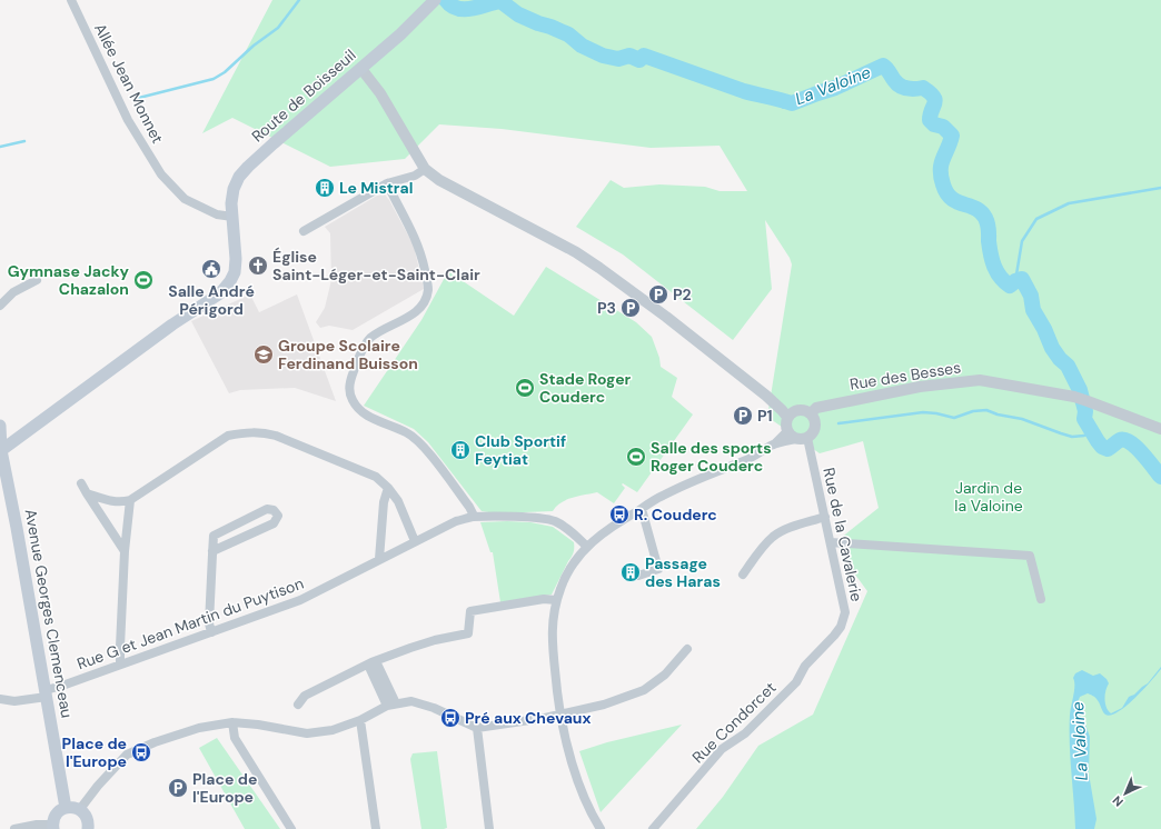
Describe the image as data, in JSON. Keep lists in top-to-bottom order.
{
  "streets": {
    "main road": ["Route de Boisseuil", "Avenue Georges Clemenceau"],
    "street": [
      "Allée Jean Monnet",
      "Rue des Besses",
      "Rue de la Cavalerie",
      "Rue G et Jean Martin du Puytison",
      "Rue Condorcet"
    ]
  },
  "crossings": [
    ["Allée Jean Monnet", "Route de Boisseuil"],
    ["Route de Boisseuil", "Avenue Georges Clemenceau"],
    ["Rue des Besses", "Rue de la Cavalerie"],
    ["Rue de la Cavalerie", "Rue Condorcet"],
    ["Avenue Georges Clemenceau", "Rue G et Jean Martin du Puytison"]
  ],
  "water": ["La Valoine"],
  "parks": ["Jardin de la Valoine"],
  "places": {
    "building": ["Le Mistral", "Club Sportif Feytiat", "Passage des Haras"],
    "church": ["Église Saint-Léger-et-Saint-Clair"],
    "public building": ["Salle André Périgord"],
    "sports": ["Gymnase Jacky Chazalon", "Stade Roger Couderc", "Salle des sports Roger Couderc"],
    "parking": [
      "P2",
      "P3",
      "P1",
      "Place de l'Europe"
    ],
    "school or university": ["Groupe Scolaire Ferdinand Buisson"],
    "bus stop": ["R. Couderc", "Pré aux Chevaux", "PIace de l'Europe"]
  },
  "north": "bottom left"
}
